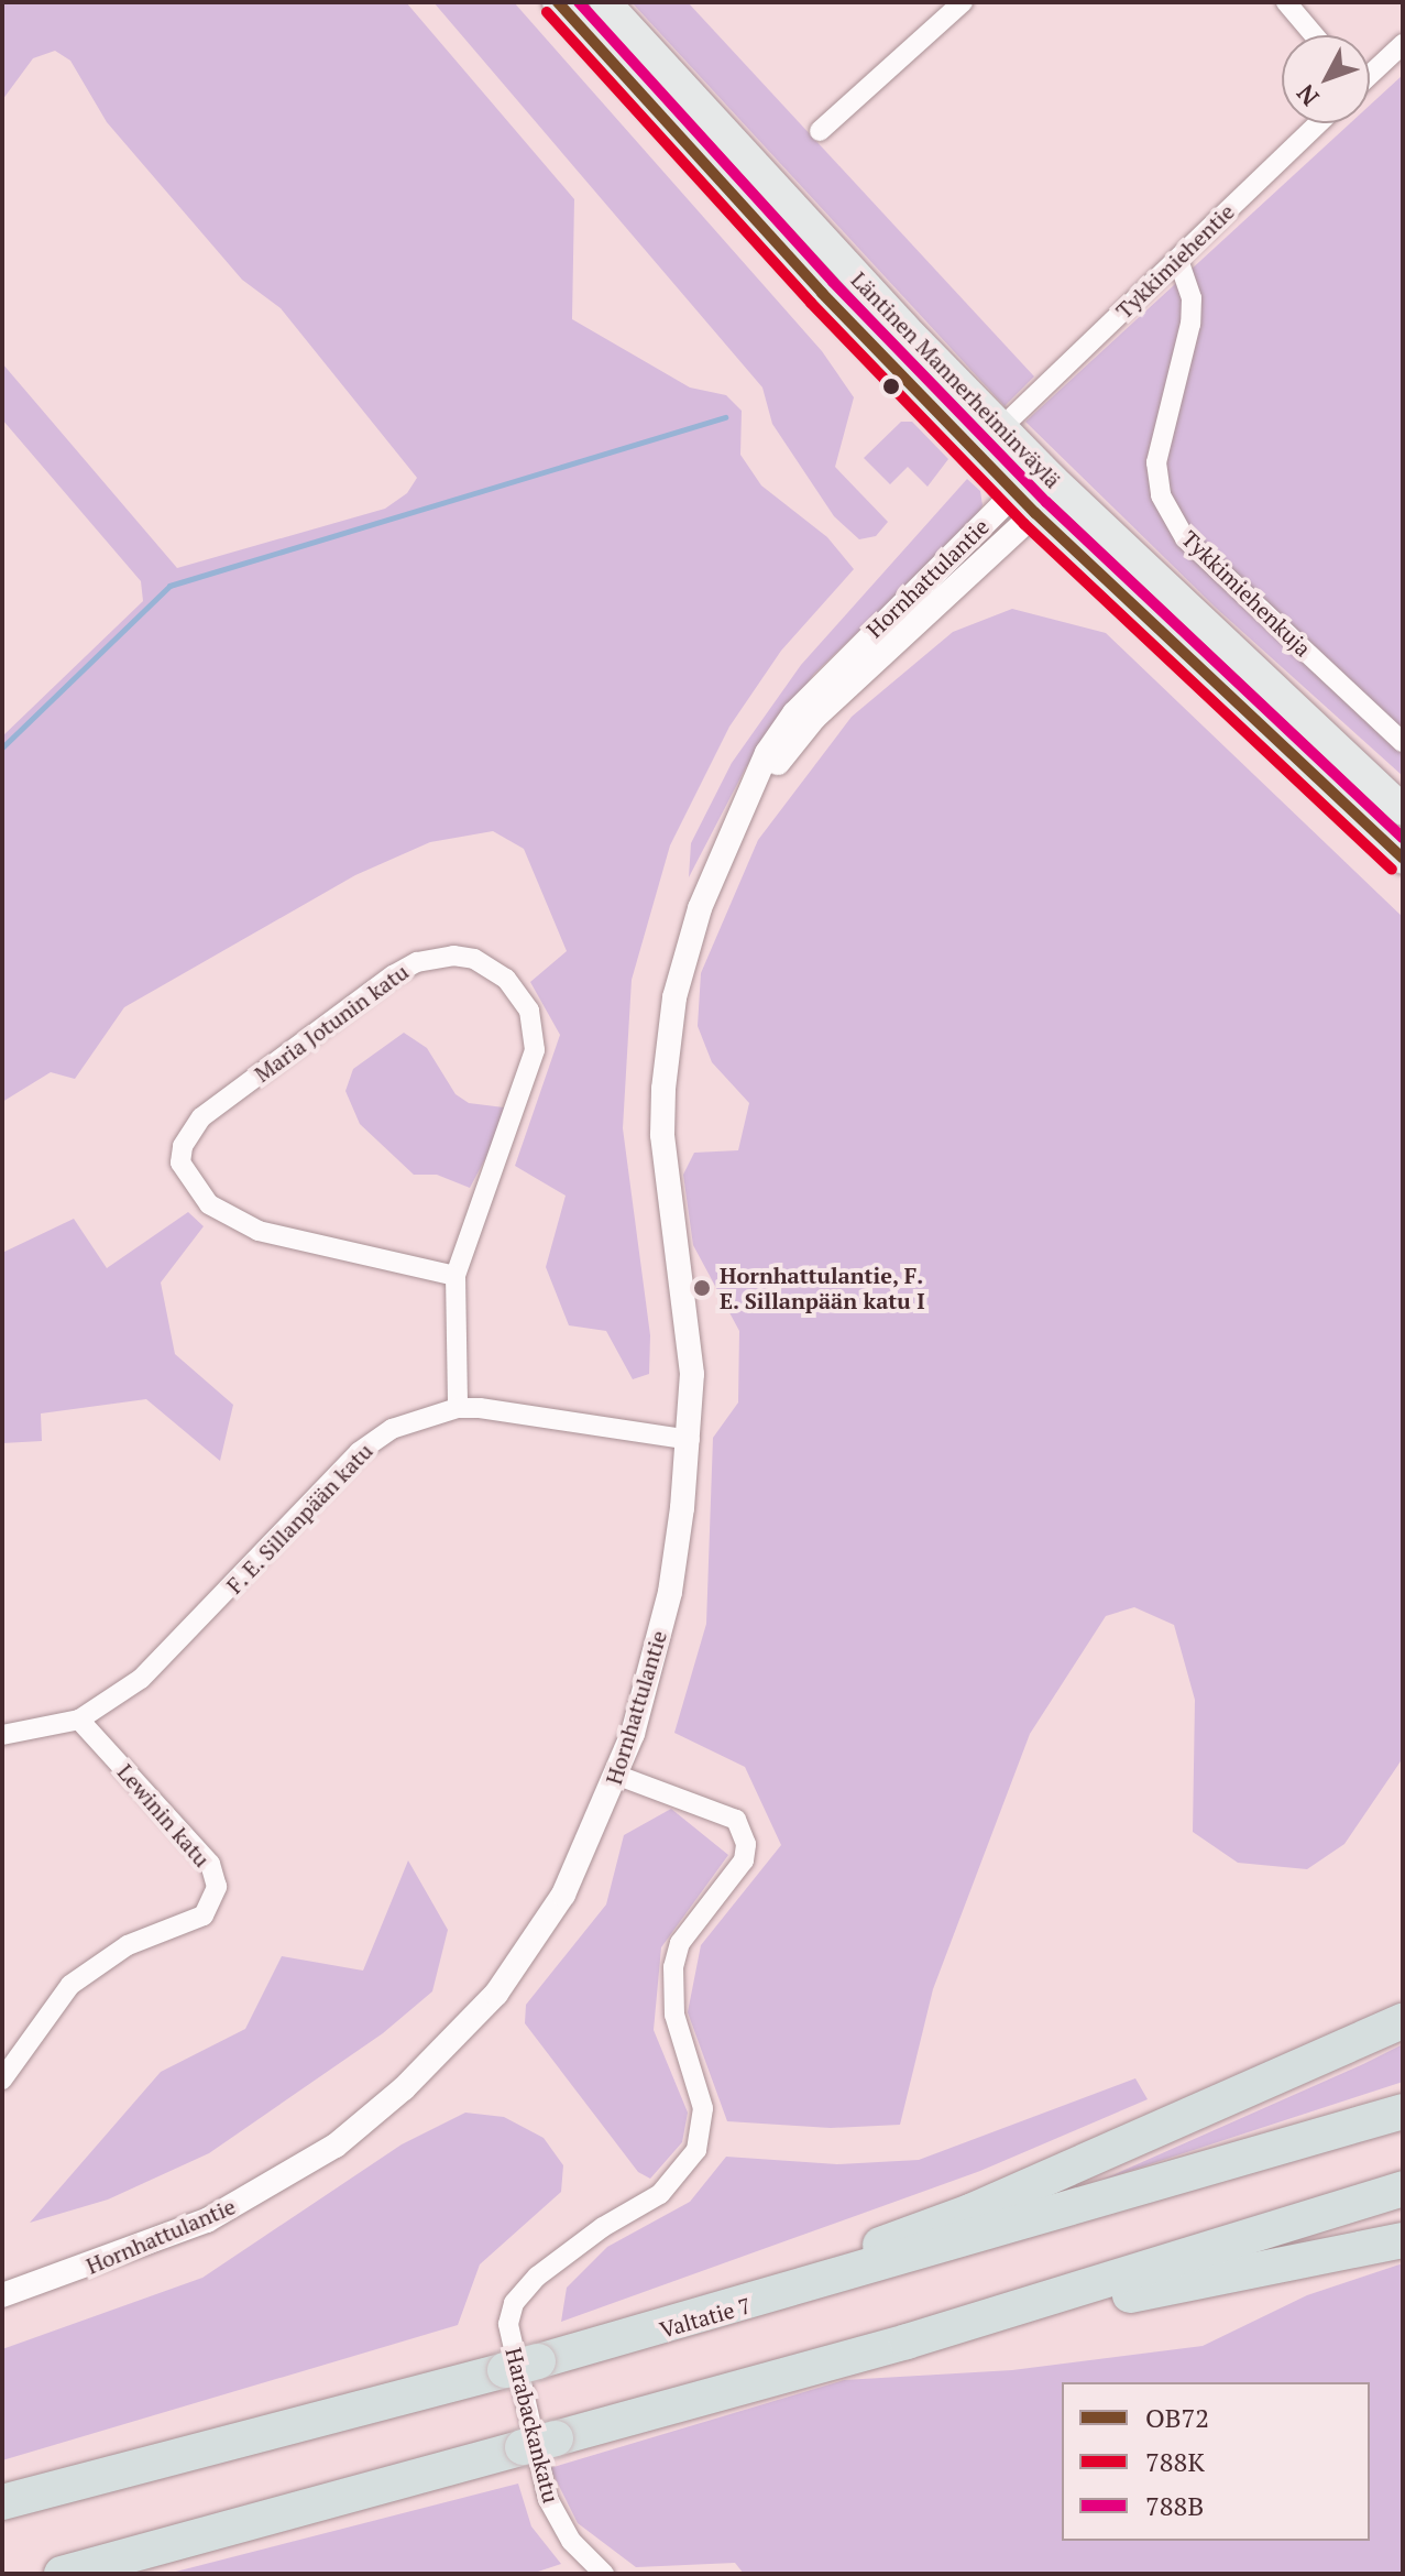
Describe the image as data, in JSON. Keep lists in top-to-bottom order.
{
  "streets": {
    "highway": ["Valtatie 7"],
    "main road": ["Läntinen Mannerheiminväylä"],
    "street": [
      "Tykkimiehentie",
      "Hornhattulantie",
      "Tykkimiehenkuja",
      "Maria Jotunin katu",
      "F. E. Sillanpään katu",
      "Lewinin katu",
      "Harabackankatu"
    ]
  },
  "crossings": [
    ["Tykkimiehentie", "Tykkimiehenkuja"],
    ["Läntinen Mannerheiminväylä", "Hornhattulantie"],
    ["Hornhattulantie", "F. E. Sillanpään katu"],
    ["Hornhattulantie", "Harabackankatu"],
    ["Maria Jotunin katu", "F. E. Sillanpään katu"],
    ["F. E. Sillanpään katu", "Lewinin katu"]
  ],
  "places": ["Hornhattulantie, F. E. Sillanpään katu I"],
  "lines": ["transit line OB72", "transit line 788B", "transit line 788K"],
  "legend": ["OB72", "788K", "788B"],
  "north": "bottom left"
}
